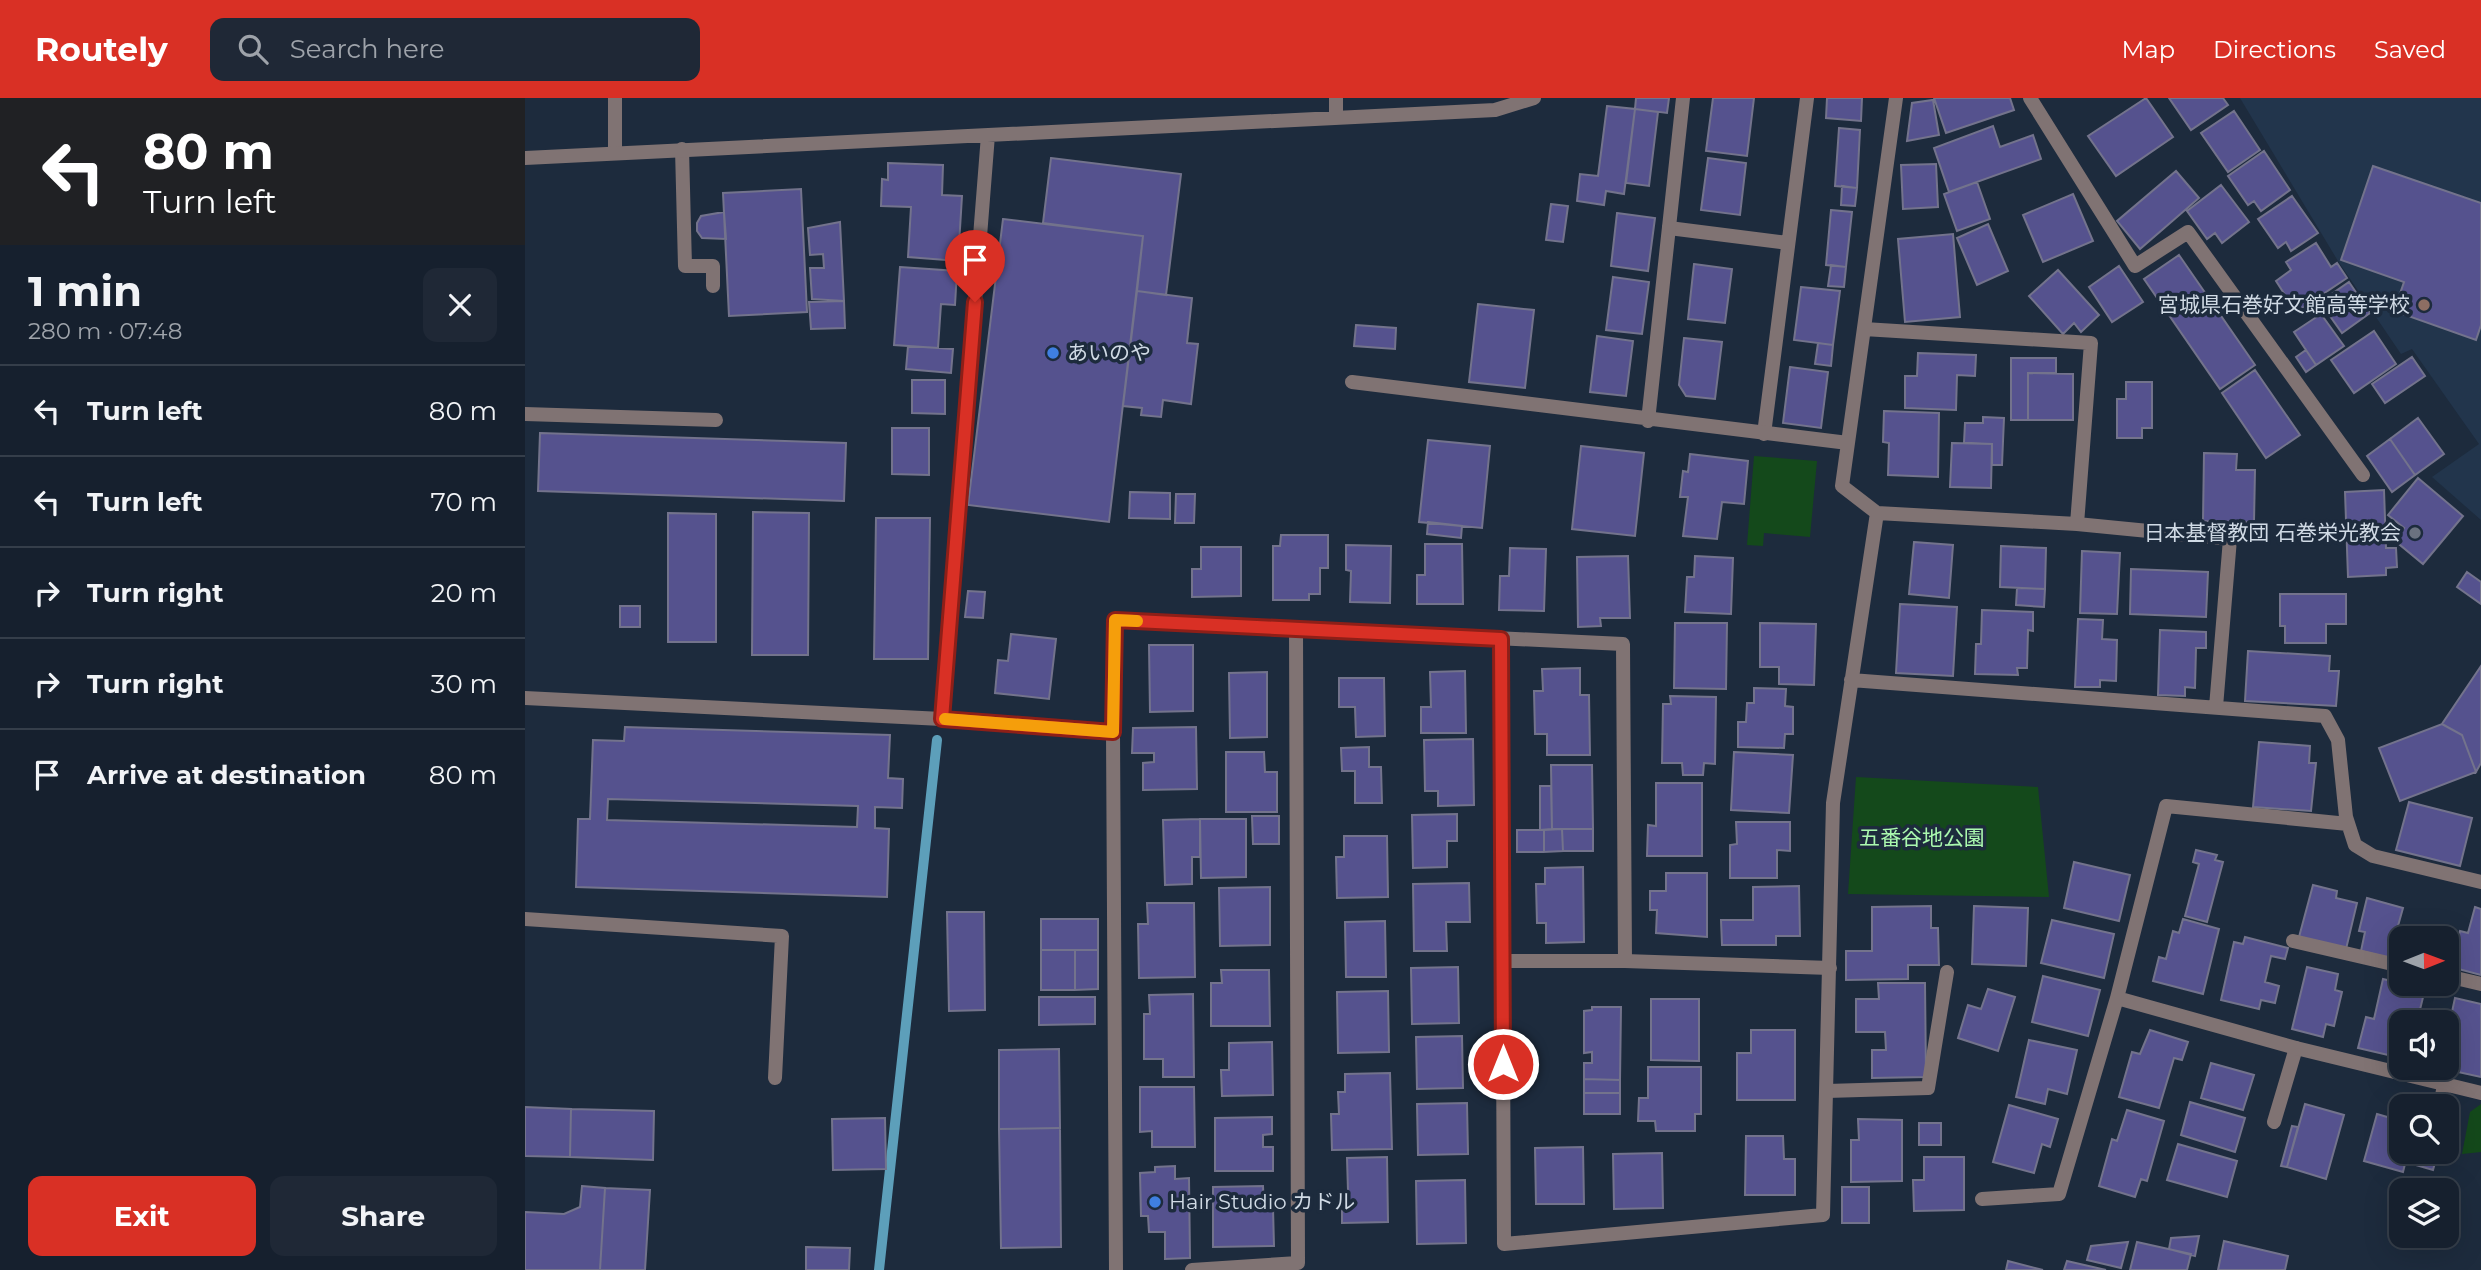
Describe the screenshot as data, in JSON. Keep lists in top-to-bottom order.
{
  "parks": ["五番谷地公園"],
  "places": [
    "宮城県石巻好文館高等学校",
    "あいのや",
    "日本基督教団 石巻栄光教会",
    "Hair Studio カドル"
  ],
  "north": "right",
  "page": {
    "header": "Routely",
    "search": "Search here",
    "nav": ["Map", "Directions", "Saved"],
    "turn": ["80 m", "Turn left"],
    "heading": ["1 min", "280 m · 07:48"],
    "list": [
      {
        "name": "Turn left",
        "value": "80 m"
      },
      {
        "name": "Turn left",
        "value": "70 m"
      },
      {
        "name": "Turn right",
        "value": "20 m"
      },
      {
        "name": "Turn right",
        "value": "30 m"
      },
      {
        "name": "Arrive at destination",
        "value": "80 m"
      }
    ],
    "buttons": ["Exit", "Share"]
  }
}
